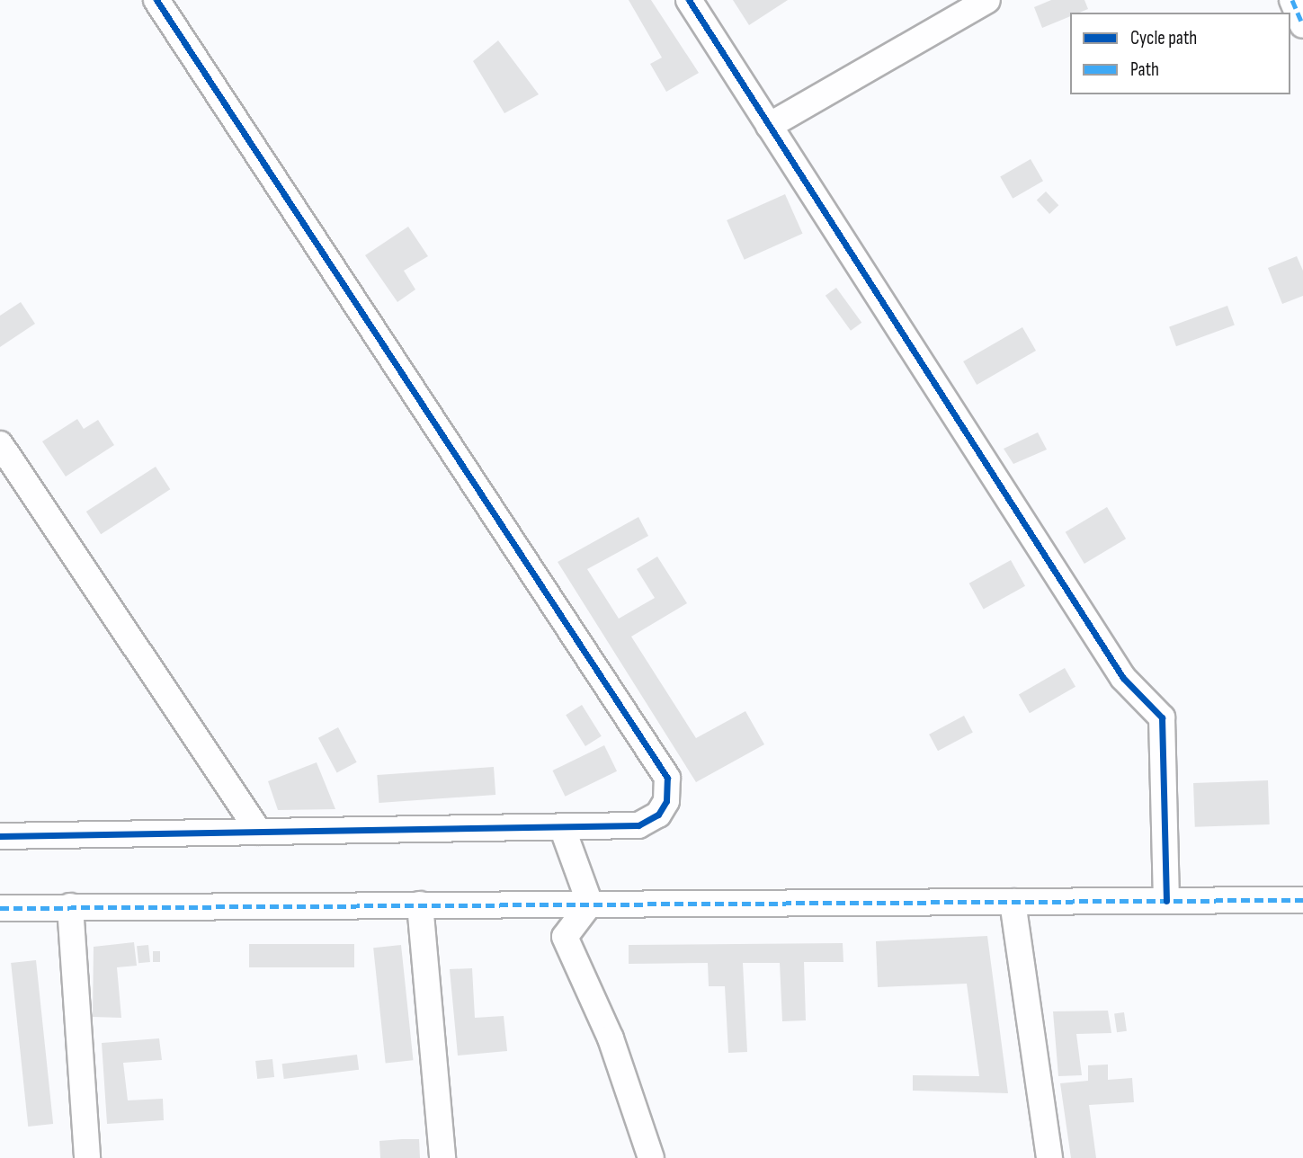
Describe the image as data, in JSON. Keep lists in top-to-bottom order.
{
  "legend": ["Cycle path", "Path"]
}
